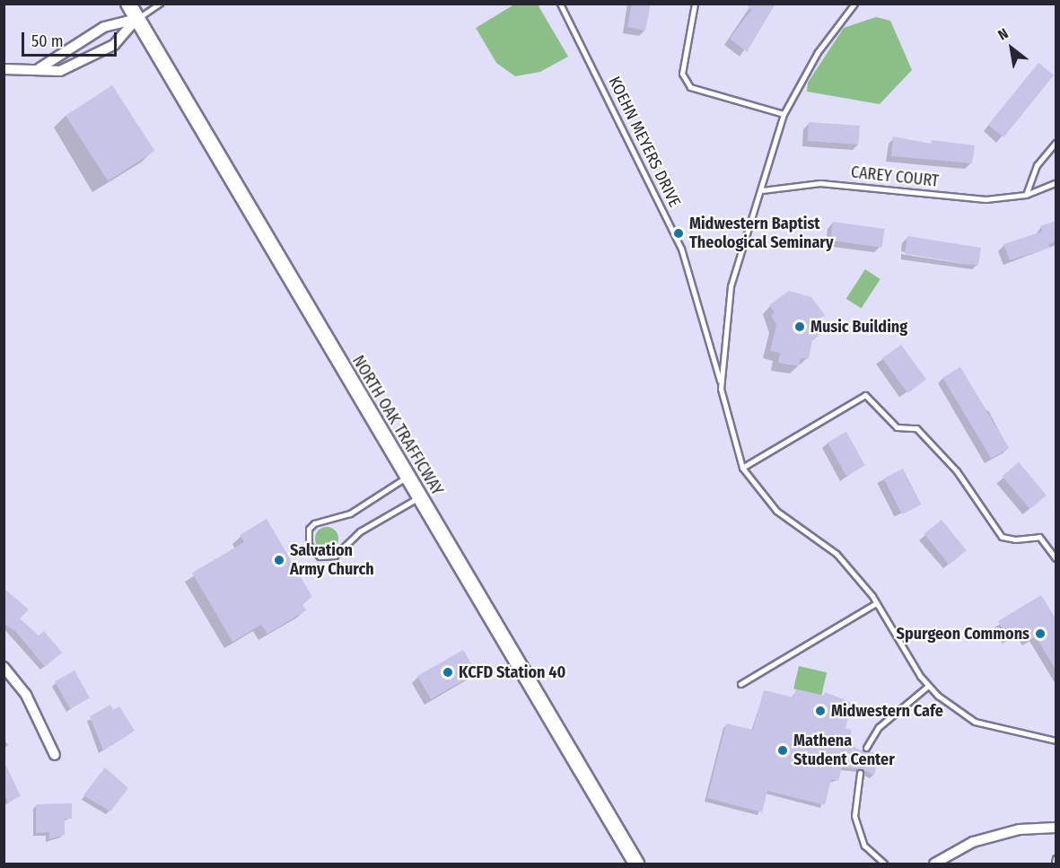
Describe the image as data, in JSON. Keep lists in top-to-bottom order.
{
  "streets": {
    "main road": ["NORTH OAK TRAFFICWAY"],
    "lane": ["KOEHN MEYERS DRIVE", "CAREY COURT"]
  },
  "places": [
    "Midwestern Baptist Theological Seminary",
    "Music Building",
    "Salvation Army Church",
    "Spurgeon Commons",
    "KCFD Station 40",
    "Midwestern Cafe",
    "Mathena Student Center"
  ],
  "scale_bar": "50 m",
  "north": "top left"
}
